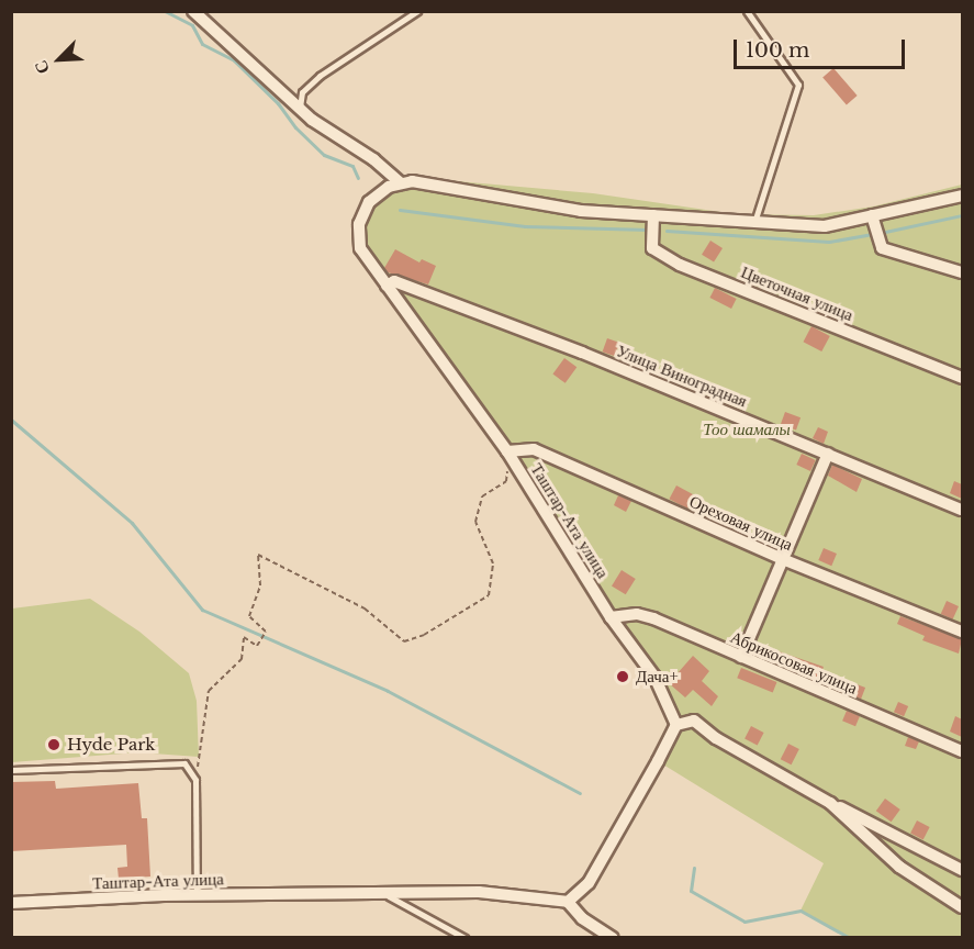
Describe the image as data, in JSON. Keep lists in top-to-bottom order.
{
  "streets": {
    "street": [
      "Цветочная улица",
      "Улица Виноградная",
      "Таштар-Ата улица",
      "Ореховая улица",
      "Абрикосовая улица"
    ]
  },
  "crossings": [
    ["Улица Виноградная", "Таштар-Ата улица"],
    ["Таштар-Ата улица", "Ореховая улица"],
    ["Таштар-Ата улица", "Абрикосовая улица"]
  ],
  "parks": ["Тоо шамалы"],
  "places": ["Дача+", "Hyde Park"],
  "scale_bar": "100 m",
  "north": "bottom left"
}
